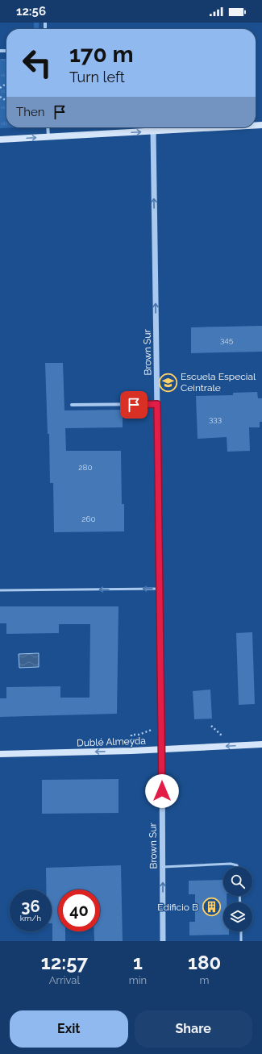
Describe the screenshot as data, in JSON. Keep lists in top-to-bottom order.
{
  "streets": {
    "main road": ["Dublé Almeyda"],
    "street": ["Brown Sur"]
  },
  "crossings": [
    ["Brown Sur", "Dublé Almeyda"]
  ],
  "one_way": ["Brown Sur", "Dublé Almeyda"],
  "places": {
    "school or university": ["Escuela Especial Ceintrale"],
    "building": ["Edificio B"]
  },
  "house_numbers": [
    "345",
    "333",
    "280",
    "260"
  ],
  "page": {
    "status": "12:56",
    "turn": ["170 m", "Turn left"],
    "then": "Then",
    "speed": "36 km/h",
    "limit": "40",
    "eta": [
      "12:57",
      "Arrival",
      "1",
      "min",
      "180",
      "m"
    ],
    "buttons": ["Exit", "Share"]
  }
}
